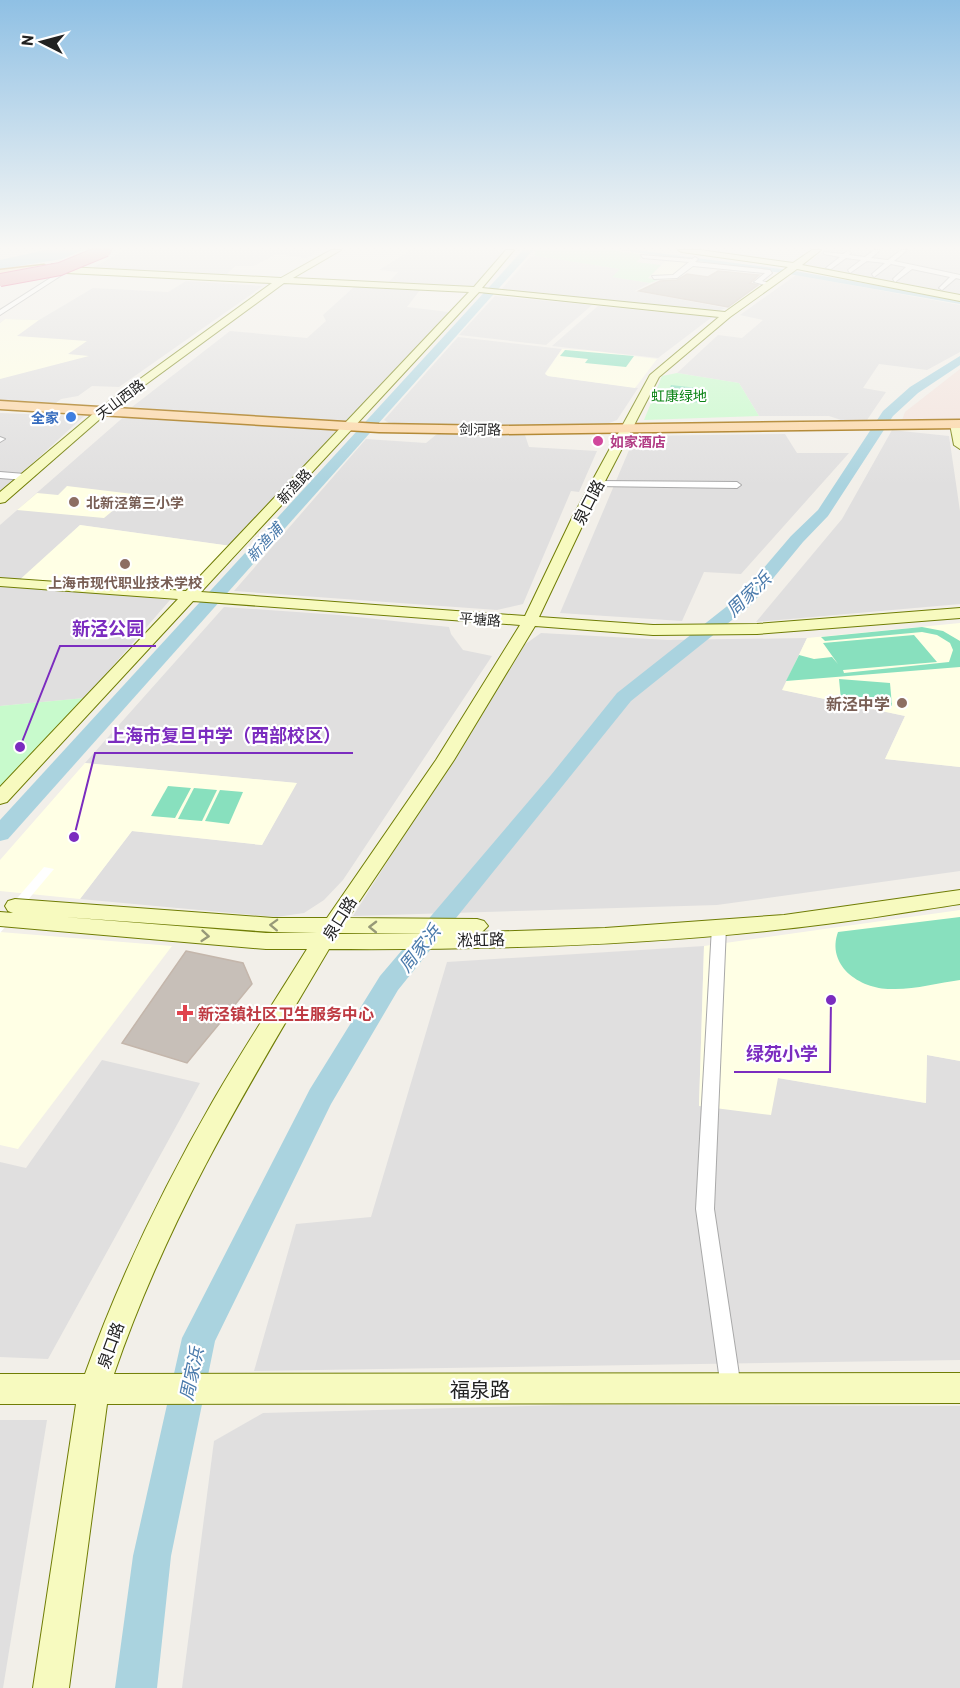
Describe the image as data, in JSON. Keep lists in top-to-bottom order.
{
  "streets": {
    "main road": ["剑河路"],
    "street": [
      "天山西路",
      "新渔路",
      "泉口路",
      "平塘路",
      "淞虹路",
      "福泉路"
    ]
  },
  "crossings": [
    ["天山西路", "剑河路"],
    ["剑河路", "新渔路"],
    ["剑河路", "泉口路"],
    ["新渔路", "平塘路"],
    ["泉口路", "平塘路"],
    ["泉口路", "淞虹路"],
    ["泉口路", "福泉路"]
  ],
  "water": ["新渔浦", "周家浜"],
  "parks": ["虹康绿地"],
  "places": {
    "other": [
      "全家",
      "如家酒店",
      "北新泾第三小学",
      "上海市现代职业技术学校",
      "新泾中学",
      "新泾公园",
      "上海市复旦中学（西部校区）",
      "绿苑小学"
    ],
    "health": ["新泾镇社区卫生服务中心"]
  },
  "north": "left"
}
